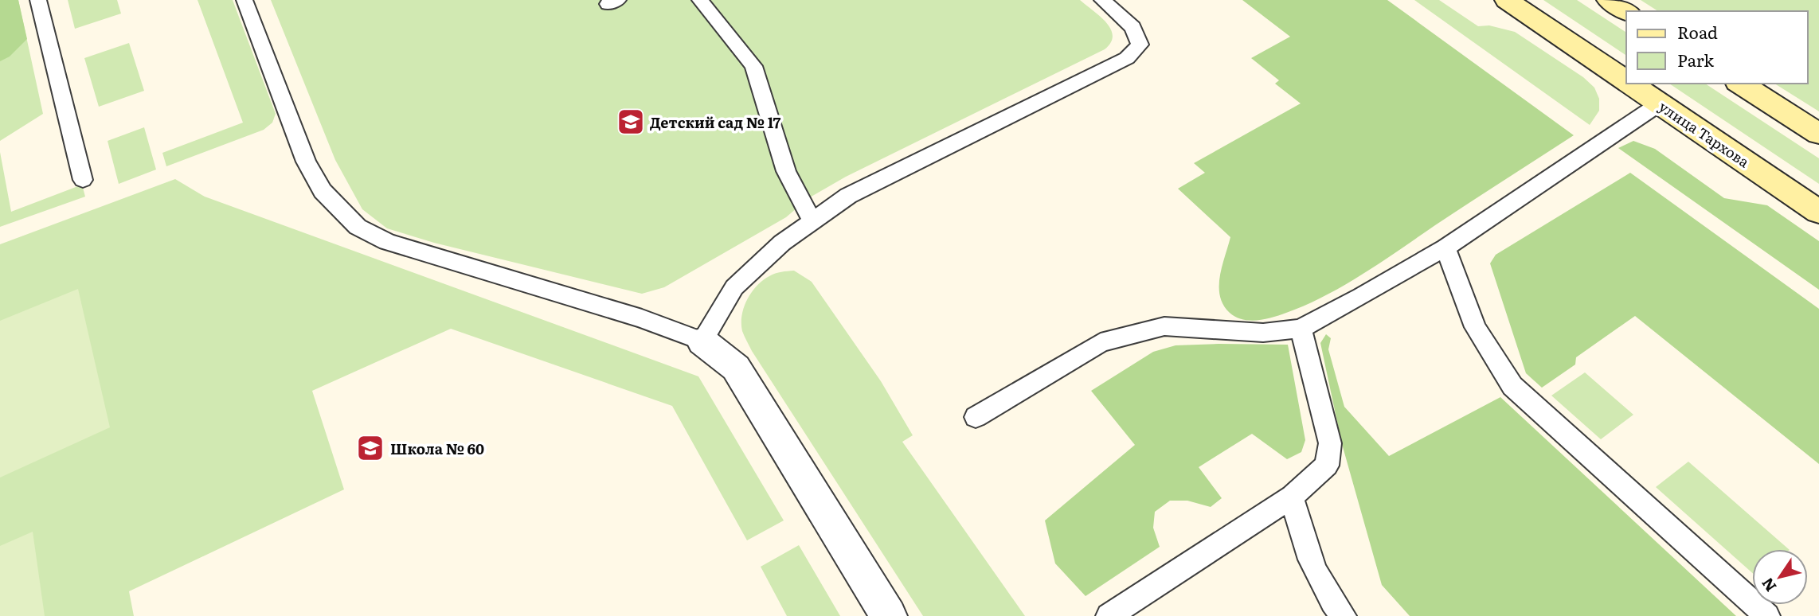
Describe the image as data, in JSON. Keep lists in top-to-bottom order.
{
  "streets": {
    "main road": ["улица Тархова"]
  },
  "places": {
    "school or university": ["Детский сад № 17", "Школа № 60"]
  },
  "legend": ["Road", "Park"],
  "north": "bottom left"
}
